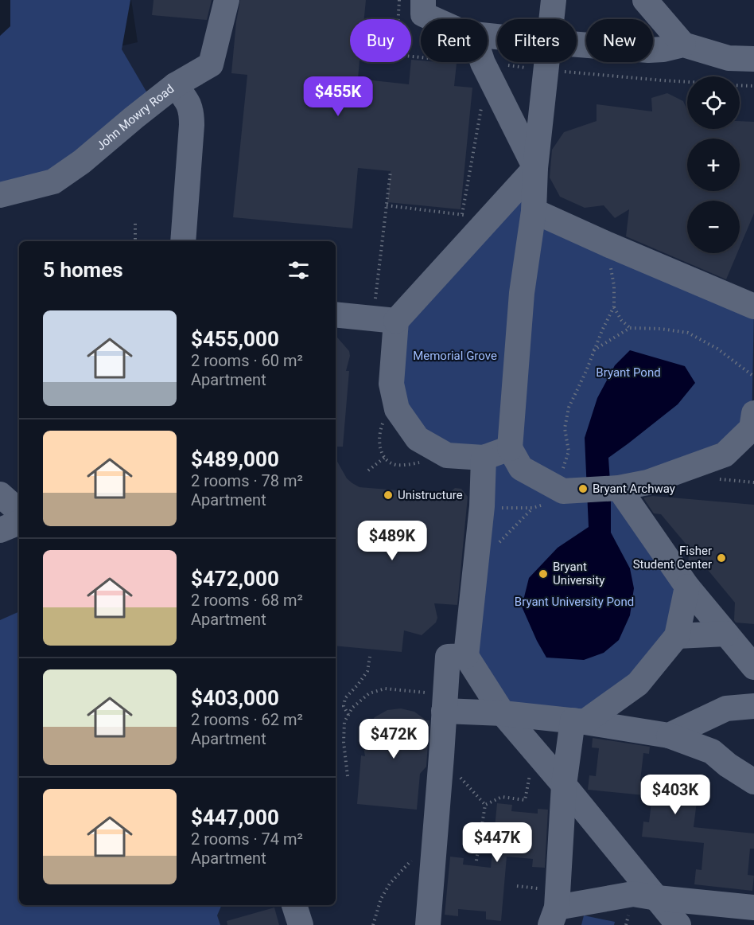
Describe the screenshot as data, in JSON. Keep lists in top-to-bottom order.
{
  "streets": {
    "street": ["John Mowry Road"]
  },
  "parks": ["Memorial Grove", "Bryant Pond", "Bryant University Pond"],
  "places": [
    "Bryant Archway",
    "Unistructure",
    "Fisher Student Center",
    "Bryant University"
  ],
  "page": {
    "chip": [
      "Buy",
      "Rent",
      "Filters",
      "New"
    ],
    "map_buttons": ["+", "−"],
    "price": [
      "$455K",
      "$489K",
      "$472K",
      "$403K",
      "$447K"
    ],
    "heading": "5 homes",
    "list": [
      {
        "name": "$455,000",
        "note": "2 rooms · 60 m² · Apartment"
      },
      {
        "name": "$489,000",
        "note": "2 rooms · 78 m² · Apartment"
      },
      {
        "name": "$472,000",
        "note": "2 rooms · 68 m² · Apartment"
      },
      {
        "name": "$403,000",
        "note": "2 rooms · 62 m² · Apartment"
      },
      {
        "name": "$447,000",
        "note": "2 rooms · 74 m² · Apartment"
      }
    ]
  }
}
